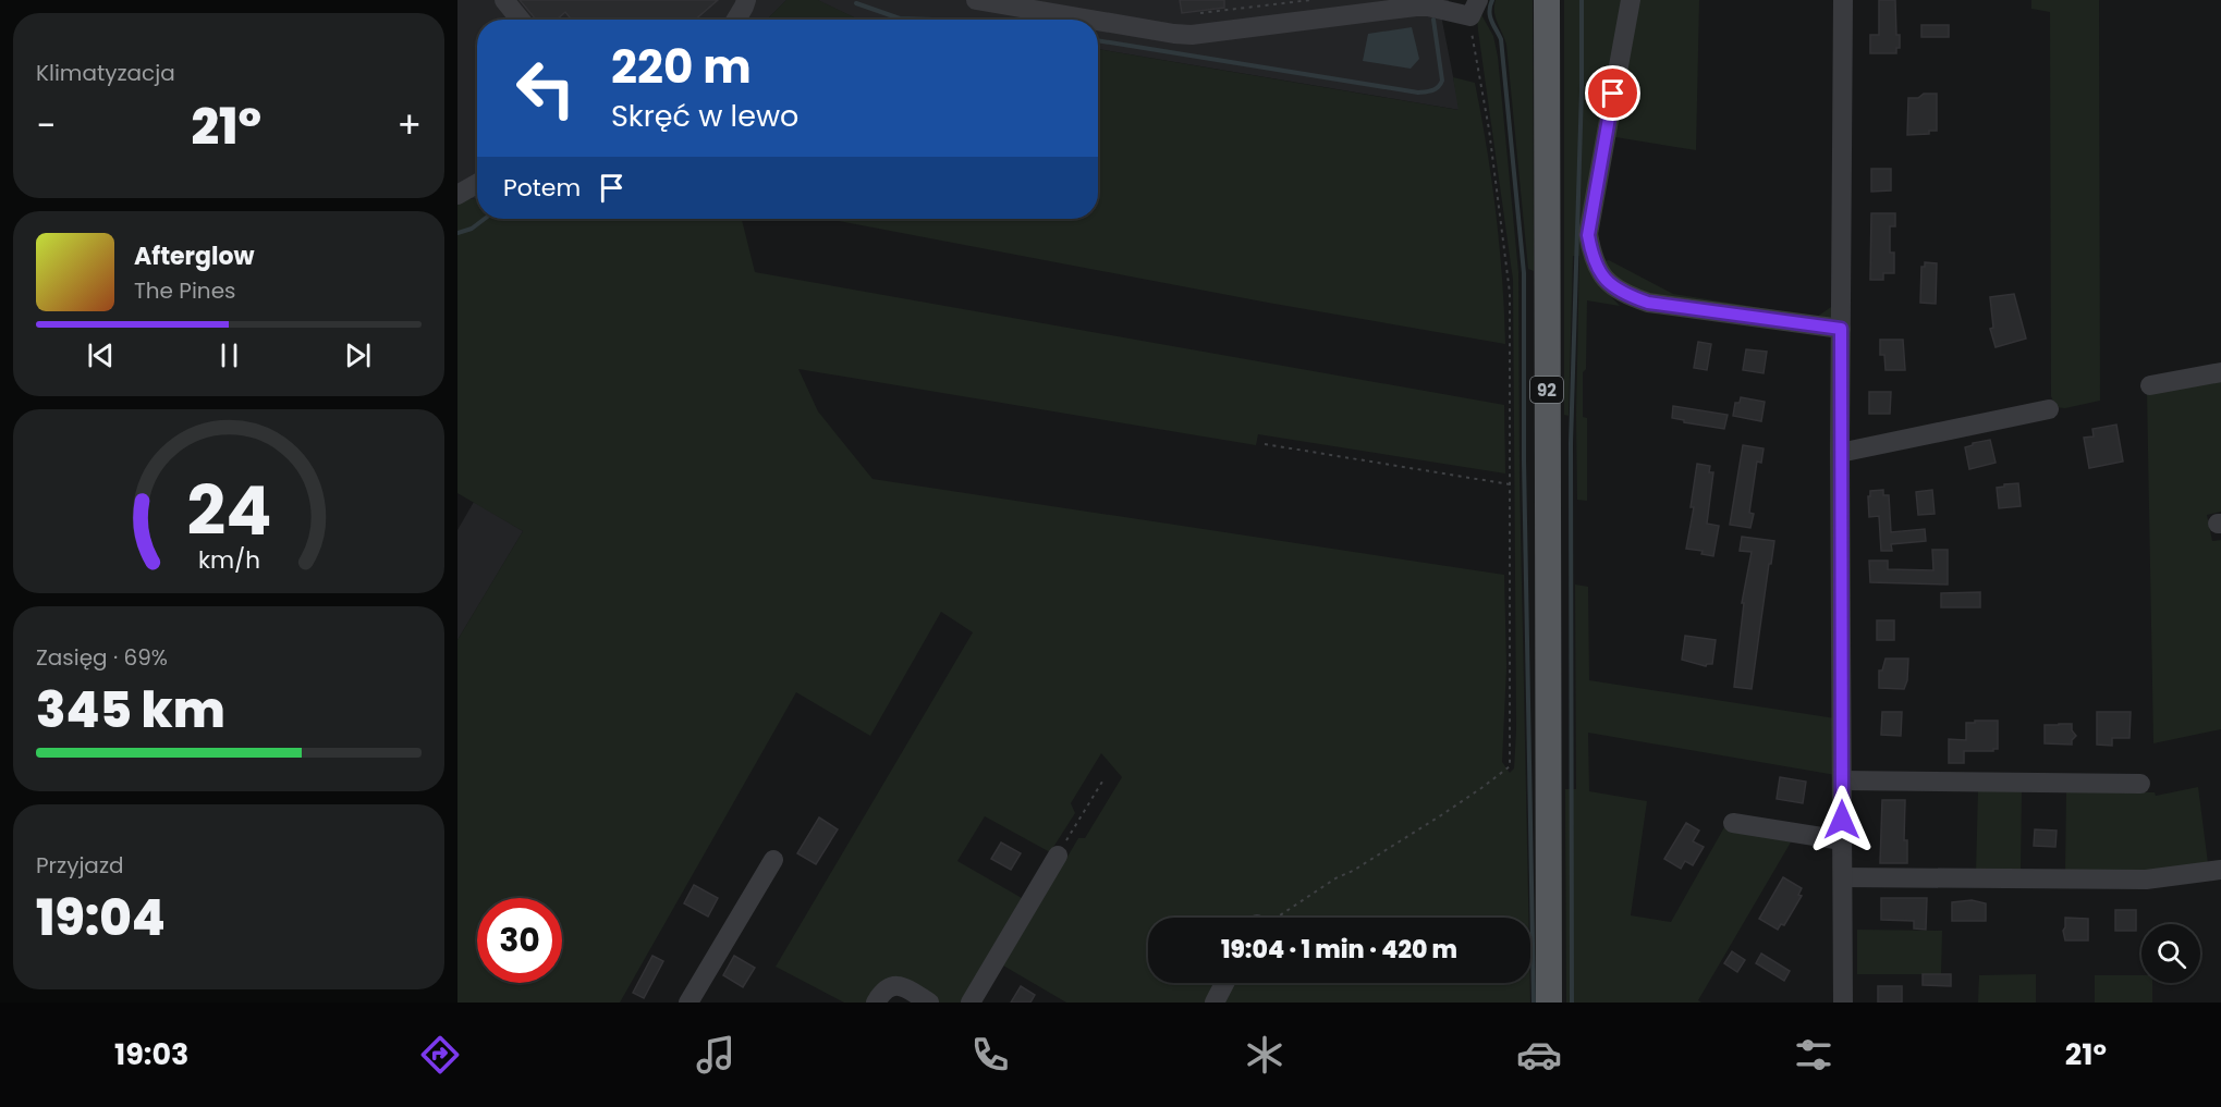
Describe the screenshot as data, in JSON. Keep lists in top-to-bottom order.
{
  "streets": {
    "main road": ["92"]
  },
  "page": {
    "tile": [
      "Klimatyzacja",
      ["Zasięg · 69%", "345 km"],
      ["Przyjazd", "19:04"]
    ],
    "turn": ["220 m", "Skręć w lewo"],
    "heat": ["−", "21°", "+"],
    "then": "Potem",
    "song": ["Afterglow", "The Pines"],
    "limit": "30",
    "trip": "19:04 · 1 min · 420 m",
    "tabs": ["19:03", "21°"],
    "gauge": ["24", "km/h"]
  }
}
